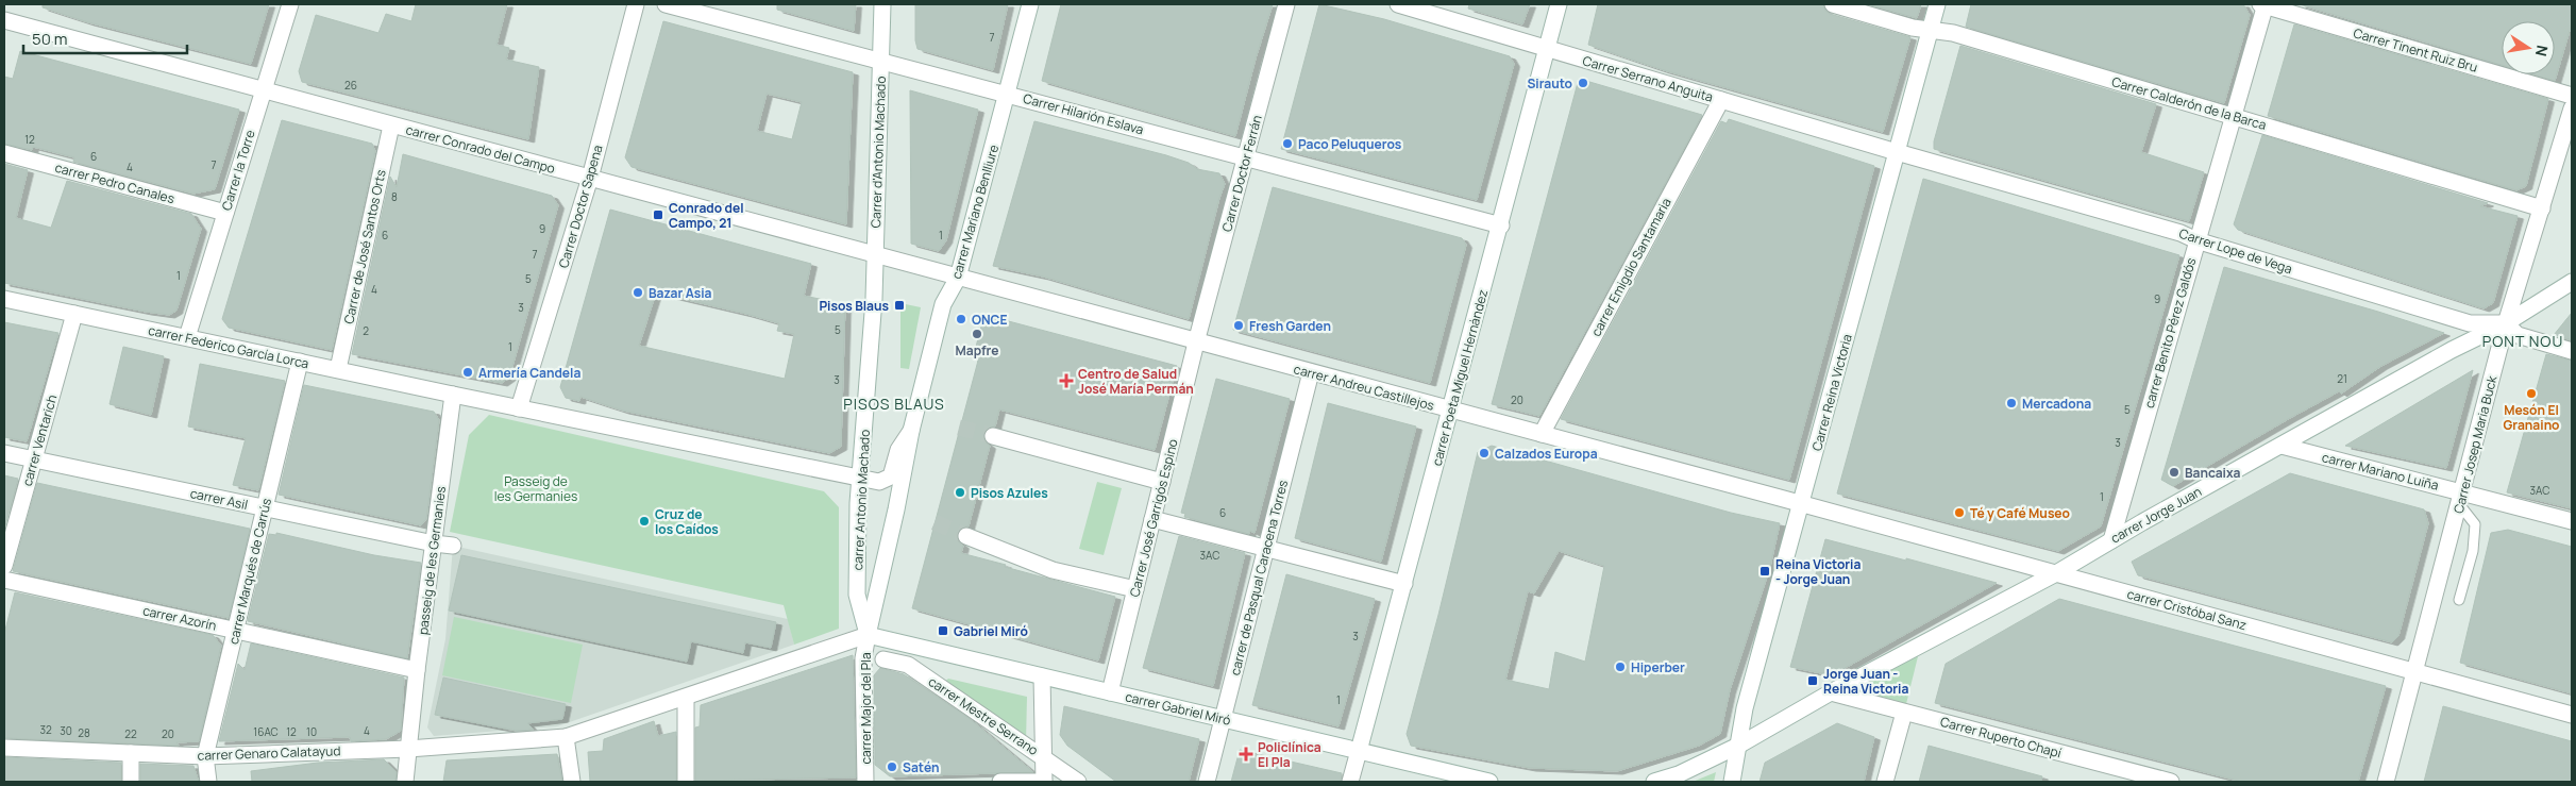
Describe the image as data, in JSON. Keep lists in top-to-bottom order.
{
  "streets": {
    "street": [
      "Carrer Tinent Ruiz Bru",
      "Carrer Serrano Anguita",
      "Carrer Calderón de la Barca",
      "Carrer Hilarión Eslava",
      "carrer Conrado del Campo",
      "Carrer d'Antonio Machado",
      "Carrer la Torre",
      "Carrer Doctor Ferrán",
      "carrer Pedro Canales",
      "Carrer Doctor Sapena",
      "carrer Mariano Benlliure",
      "Carrer de José Santos Orts",
      "Carrer Lope de Vega",
      "carrer Emigdio Santamaria",
      "carrer Benito Pérez Galdós",
      "carrer Federico García Lorca",
      "carrer Poeta Miguel Hernàndez",
      "carrer Andreu Castillejos",
      "Carrer Reina Victoria",
      "carrer Ventarich",
      "Carrer Josep Maria Buck",
      "carrer Mariano Luiña",
      "carrer Asil",
      "carrer Antonio Machado",
      "carrer Jorge Juan",
      "Carrer José Garrigós Espino",
      "passeig de les Germanies",
      "carrer Marqués de Carrús",
      "carrer de Pasqual Caracena Torres",
      "carrer Cristóbal Sanz",
      "carrer Azorín",
      "carrer Major del Pla",
      "carrer Gabriel Miró",
      "carrer Mestre Serrano",
      "Carrer Ruperto Chapí",
      "carrer Genaro Calatayud"
    ]
  },
  "crossings": [
    ["Carrer Tinent Ruiz Bru", "carrer Benito Pérez Galdós"],
    ["Carrer Serrano Anguita", "Carrer Lope de Vega"],
    ["Carrer Serrano Anguita", "carrer Emigdio Santamaria"],
    ["Carrer Serrano Anguita", "carrer Poeta Miguel Hernàndez"],
    ["Carrer Serrano Anguita", "Carrer Reina Victoria"],
    ["Carrer Calderón de la Barca", "carrer Benito Pérez Galdós"],
    ["Carrer Calderón de la Barca", "Carrer Reina Victoria"],
    ["Carrer Calderón de la Barca", "Carrer Josep Maria Buck"],
    ["Carrer Hilarión Eslava", "Carrer d'Antonio Machado"],
    ["Carrer Hilarión Eslava", "Carrer Doctor Ferrán"],
    ["Carrer Hilarión Eslava", "carrer Mariano Benlliure"],
    ["Carrer Hilarión Eslava", "carrer Poeta Miguel Hernàndez"],
    ["carrer Conrado del Campo", "Carrer d'Antonio Machado"],
    ["carrer Conrado del Campo", "Carrer la Torre"],
    ["carrer Conrado del Campo", "Carrer Doctor Sapena"],
    ["carrer Conrado del Campo", "carrer Mariano Benlliure"],
    ["carrer Conrado del Campo", "Carrer de José Santos Orts"],
    ["carrer Conrado del Campo", "carrer Andreu Castillejos"],
    ["Carrer d'Antonio Machado", "carrer Antonio Machado"],
    ["Carrer la Torre", "carrer Pedro Canales"],
    ["Carrer la Torre", "carrer Federico García Lorca"],
    ["Carrer Doctor Ferrán", "carrer Andreu Castillejos"],
    ["Carrer Doctor Ferrán", "Carrer José Garrigós Espino"],
    ["carrer Mariano Benlliure", "carrer Andreu Castillejos"],
    ["carrer Mariano Benlliure", "carrer Antonio Machado"],
    ["carrer Mariano Benlliure", "carrer Major del Pla"],
    ["carrer Mariano Benlliure", "carrer Gabriel Miró"],
    ["Carrer de José Santos Orts", "carrer Federico García Lorca"],
    ["Carrer Lope de Vega", "carrer Benito Pérez Galdós"],
    ["Carrer Lope de Vega", "Carrer Reina Victoria"],
    ["Carrer Lope de Vega", "Carrer Josep Maria Buck"],
    ["Carrer Lope de Vega", "carrer Jorge Juan"],
    ["carrer Emigdio Santamaria", "carrer Andreu Castillejos"],
    ["carrer Benito Pérez Galdós", "carrer Jorge Juan"],
    ["carrer Federico García Lorca", "carrer Ventarich"],
    ["carrer Federico García Lorca", "passeig de les Germanies"],
    ["carrer Federico García Lorca", "carrer Marqués de Carrús"],
    ["carrer Poeta Miguel Hernàndez", "carrer Andreu Castillejos"],
    ["carrer Poeta Miguel Hernàndez", "carrer Gabriel Miró"],
    ["carrer Andreu Castillejos", "Carrer Reina Victoria"],
    ["carrer Andreu Castillejos", "Carrer José Garrigós Espino"],
    ["carrer Andreu Castillejos", "carrer de Pasqual Caracena Torres"],
    ["carrer Andreu Castillejos", "carrer Cristóbal Sanz"],
    ["Carrer Reina Victoria", "carrer Jorge Juan"],
    ["Carrer Reina Victoria", "carrer Cristóbal Sanz"],
    ["carrer Ventarich", "carrer Asil"],
    ["Carrer Josep Maria Buck", "carrer Mariano Luiña"],
    ["Carrer Josep Maria Buck", "carrer Jorge Juan"],
    ["Carrer Josep Maria Buck", "carrer Cristóbal Sanz"],
    ["carrer Mariano Luiña", "carrer Jorge Juan"],
    ["carrer Asil", "passeig de les Germanies"],
    ["carrer Asil", "carrer Marqués de Carrús"],
    ["carrer Antonio Machado", "carrer Major del Pla"],
    ["carrer Antonio Machado", "carrer Gabriel Miró"],
    ["carrer Jorge Juan", "carrer Cristóbal Sanz"],
    ["carrer Jorge Juan", "Carrer Ruperto Chapí"],
    ["Carrer José Garrigós Espino", "carrer Gabriel Miró"],
    ["passeig de les Germanies", "carrer Azorín"],
    ["passeig de les Germanies", "carrer Genaro Calatayud"],
    ["carrer Marqués de Carrús", "carrer Azorín"],
    ["carrer Marqués de Carrús", "carrer Genaro Calatayud"],
    ["carrer de Pasqual Caracena Torres", "carrer Gabriel Miró"],
    ["carrer Major del Pla", "carrer Gabriel Miró"]
  ],
  "districts": ["PONT NOU", "PISOS BLAUS"],
  "parks": ["Passeig de les Germanies"],
  "places": {
    "other": [
      "Sirauto",
      "Paco Peluqueros",
      "Bazar Asia",
      "ONCE",
      "Fresh Garden",
      "Mapfre",
      "Armería Candela",
      "Mesón El Granaino",
      "Mercadona",
      "Calzados Europa",
      "Bancaixa",
      "Pisos Azules",
      "Té y Café Museo",
      "Cruz de los Caídos",
      "Hiperber",
      "Satén"
    ],
    "transit": [
      "Conrado del Campo, 21",
      "Pisos Blaus",
      "Reina Victoria - Jorge Juan",
      "Gabriel Miró",
      "Jorge Juan - Reina Victoria"
    ],
    "health": ["Centro de Salud José María Permán", "Policlínica El Pla"]
  },
  "house_numbers": [
    "7",
    "26",
    "12",
    "6",
    "7",
    "4",
    "8",
    "9",
    "6",
    "1",
    "7",
    "1",
    "5",
    "4",
    "9",
    "3",
    "5",
    "2",
    "1",
    "21",
    "3",
    "20",
    "5",
    "3",
    "3AC",
    "1",
    "6",
    "3AC",
    "3",
    "1",
    "32",
    "30",
    "4",
    "16AC",
    "12",
    "10",
    "28",
    "22",
    "20"
  ],
  "scale_bar": "50 m",
  "north": "right"
}
